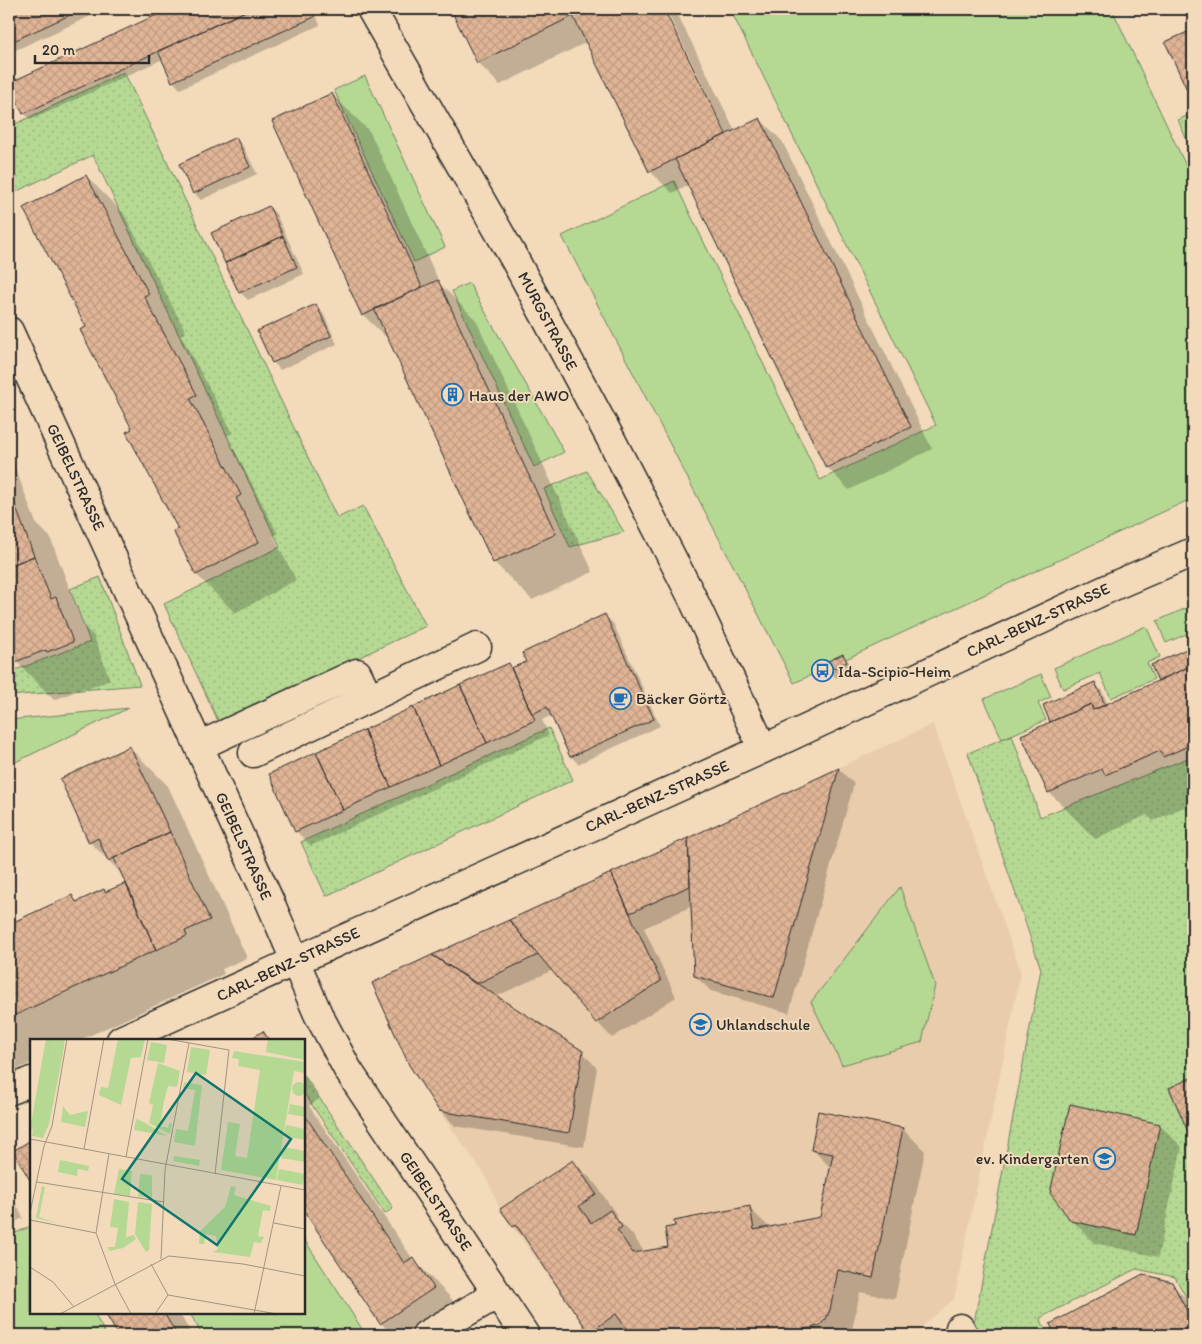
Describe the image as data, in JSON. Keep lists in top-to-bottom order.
{
  "streets": {
    "street": ["MURGSTRASSE", "GEIBELSTRASSE", "CARL-BENZ-STRASSE"]
  },
  "crossings": [
    ["MURGSTRASSE", "CARL-BENZ-STRASSE"],
    ["GEIBELSTRASSE", "CARL-BENZ-STRASSE"]
  ],
  "places": {
    "building": ["Haus der AWO"],
    "bus stop": ["Ida-Scipio-Heim"],
    "cafe": ["Bäcker Görtz"],
    "school or university": ["Uhlandschule", "ev. Kindergarten"]
  },
  "scale_bar": "20 m"
}
